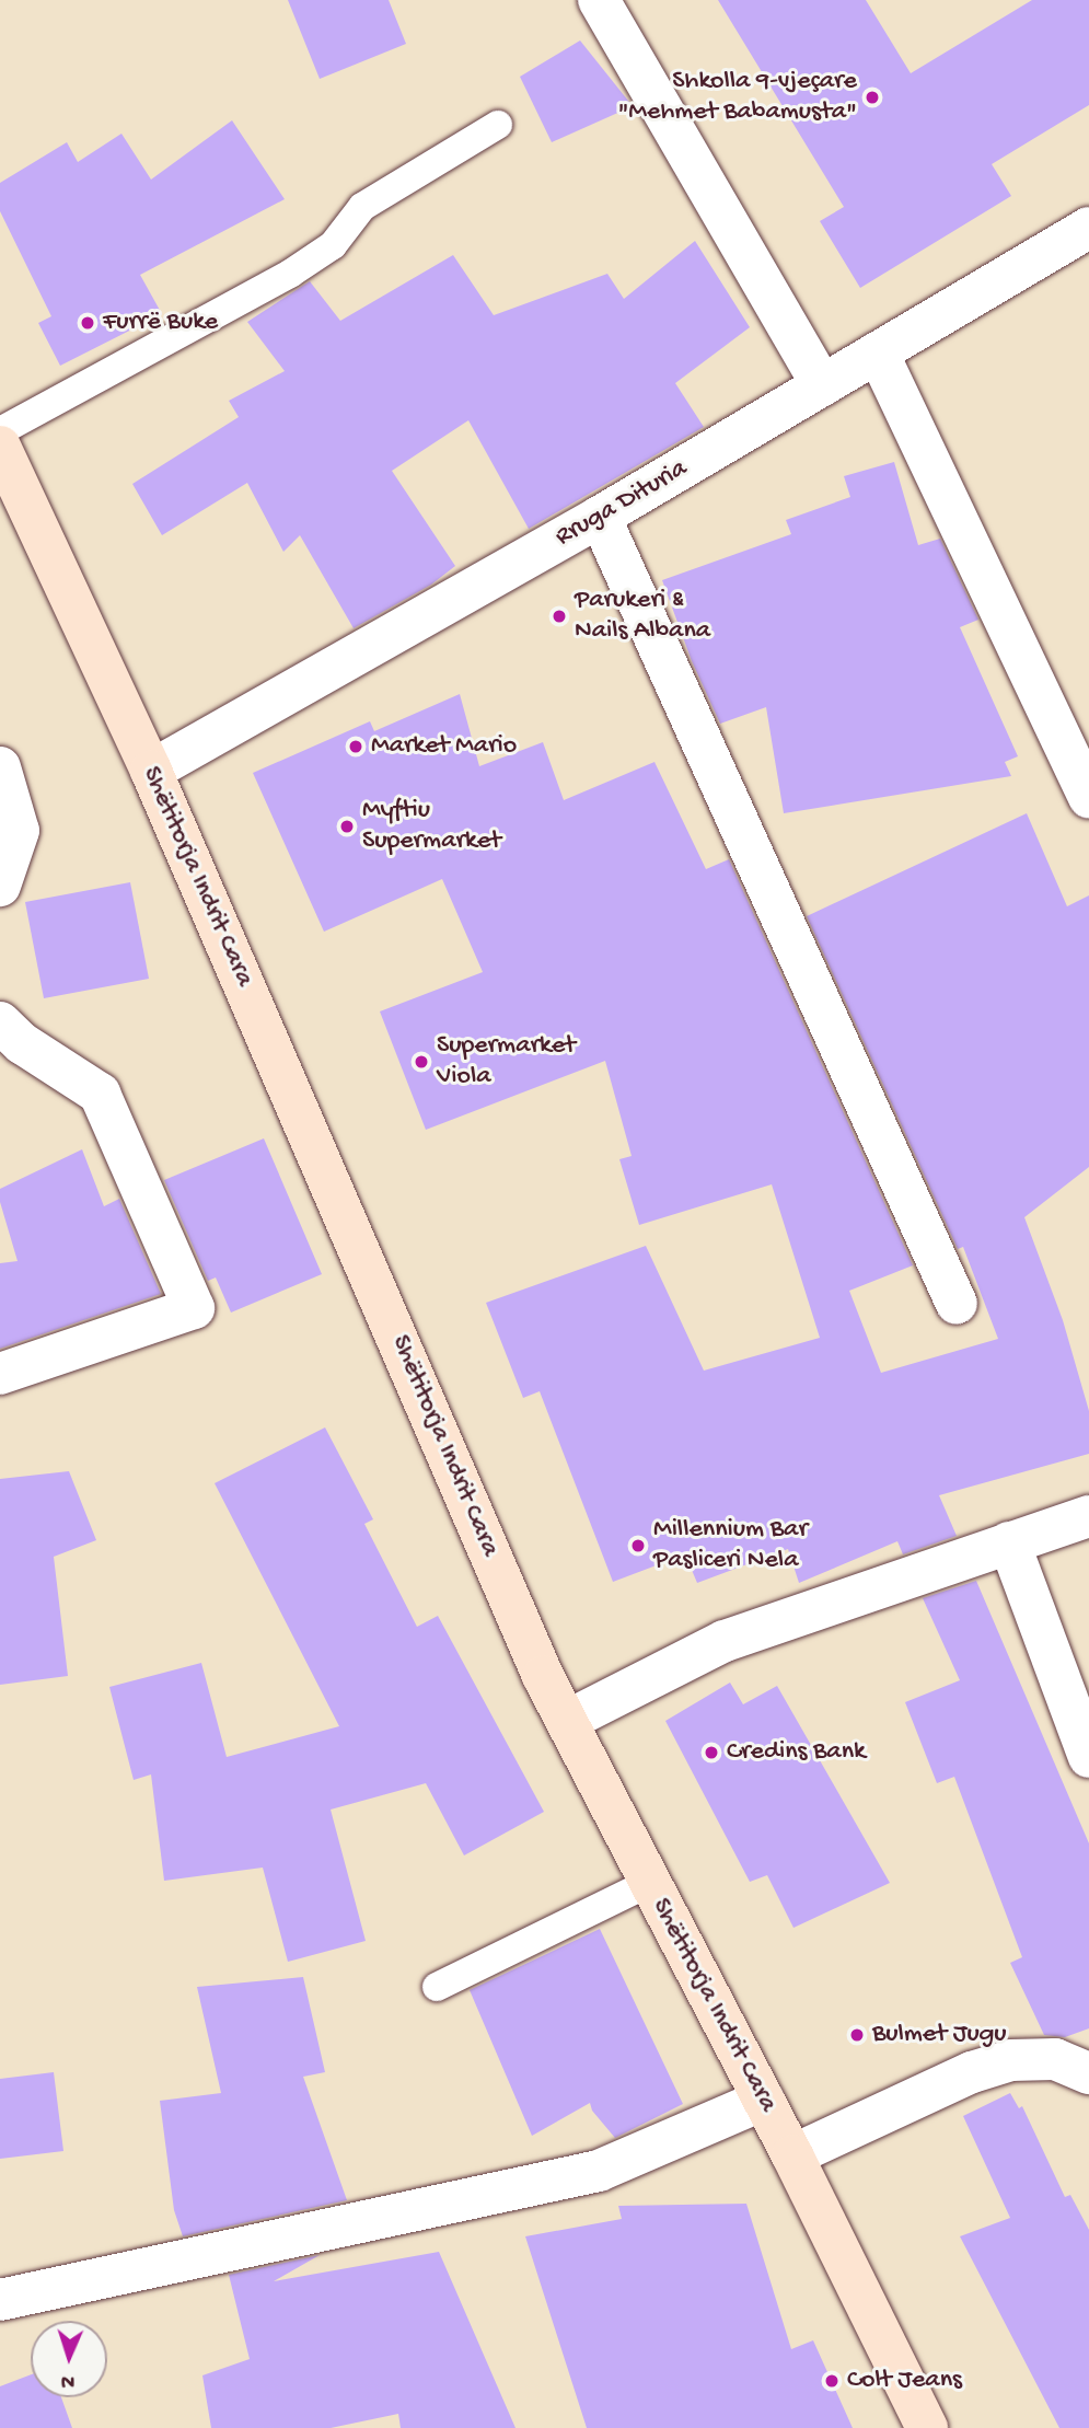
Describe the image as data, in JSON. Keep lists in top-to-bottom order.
{
  "streets": {
    "main road": ["Shëtitorja Indrit Cara"],
    "street": ["Rruga Dituria"]
  },
  "crossings": [
    ["Rruga Dituria", "Shëtitorja Indrit Cara"]
  ],
  "places": [
    "Shkolla 9-vjeçare \"Mehmet Babamusta\"",
    "Furrë Buke",
    "Parukeri & Nails Albana",
    "Market Mario",
    "Myftiu Supermarket",
    "Supermarket Viola",
    "Millennium Bar Pasliceri Nela",
    "Credins Bank",
    "Bulmet Jugu",
    "Colt Jeans"
  ],
  "north": "bottom"
}
